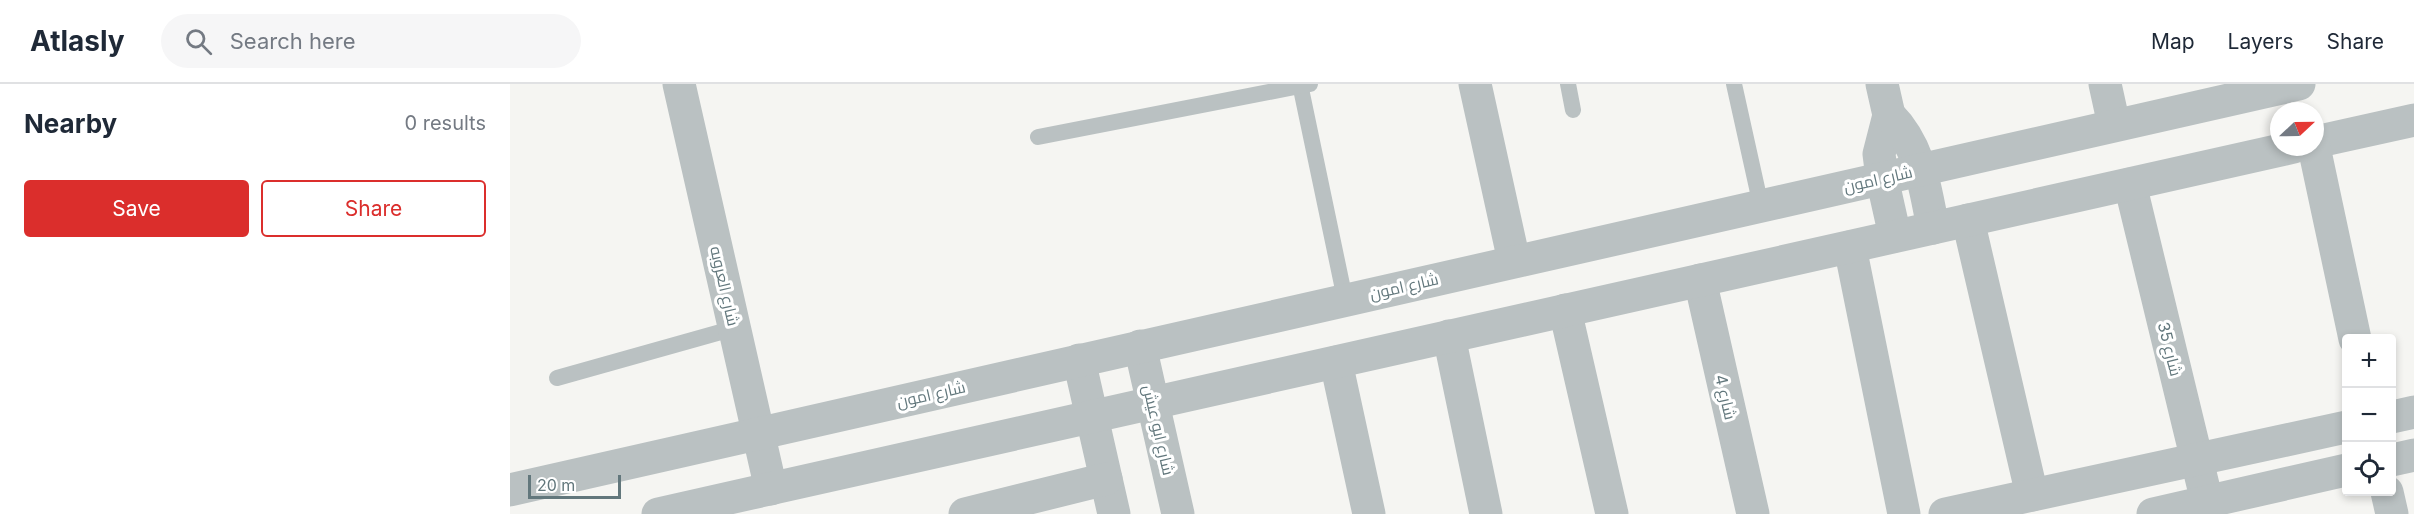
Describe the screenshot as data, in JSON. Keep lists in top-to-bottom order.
{
  "streets": {
    "street": [
      "شارع امون",
      "شارع العروبه",
      "شارع 35",
      "شارع 4",
      "شارع ابو عيش"
    ]
  },
  "crossings": [
    ["شارع امون", "شارع العروبه"],
    ["شارع امون", "شارع ابو عيش"]
  ],
  "scale_bar": "20 m",
  "north": "right",
  "page": {
    "header": "Atlasly",
    "search": "Search here",
    "nav": ["Map", "Layers", "Share"],
    "heading": ["Nearby", "0 results"],
    "buttons": ["Save", "Share"],
    "map_buttons": ["+", "−"],
    "scale": "20 m"
  }
}
